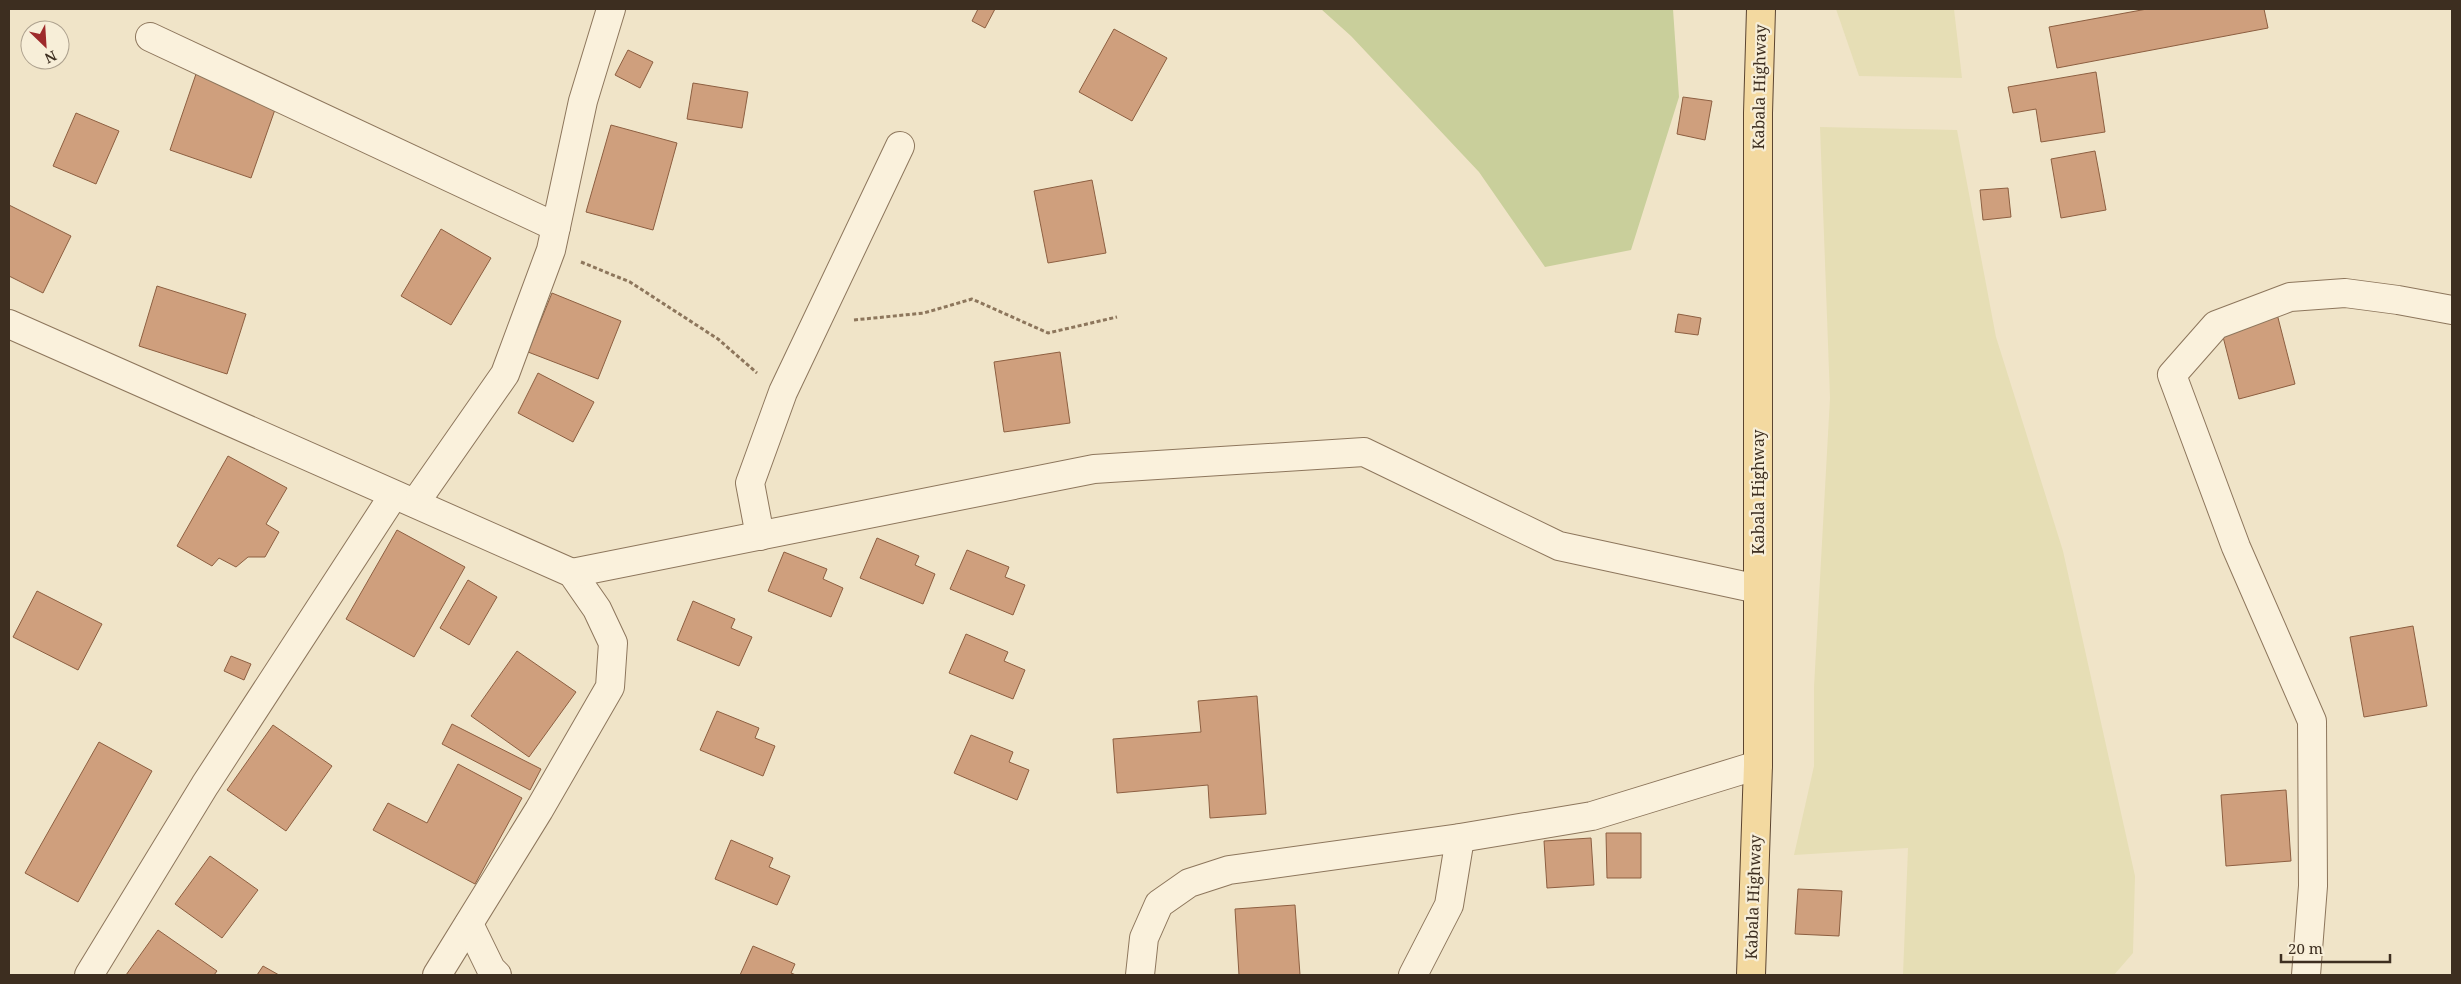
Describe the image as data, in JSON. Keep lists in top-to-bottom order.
{
  "streets": {
    "main road": ["Kabala Highway"]
  },
  "scale_bar": "20 m",
  "north": "bottom right"
}
